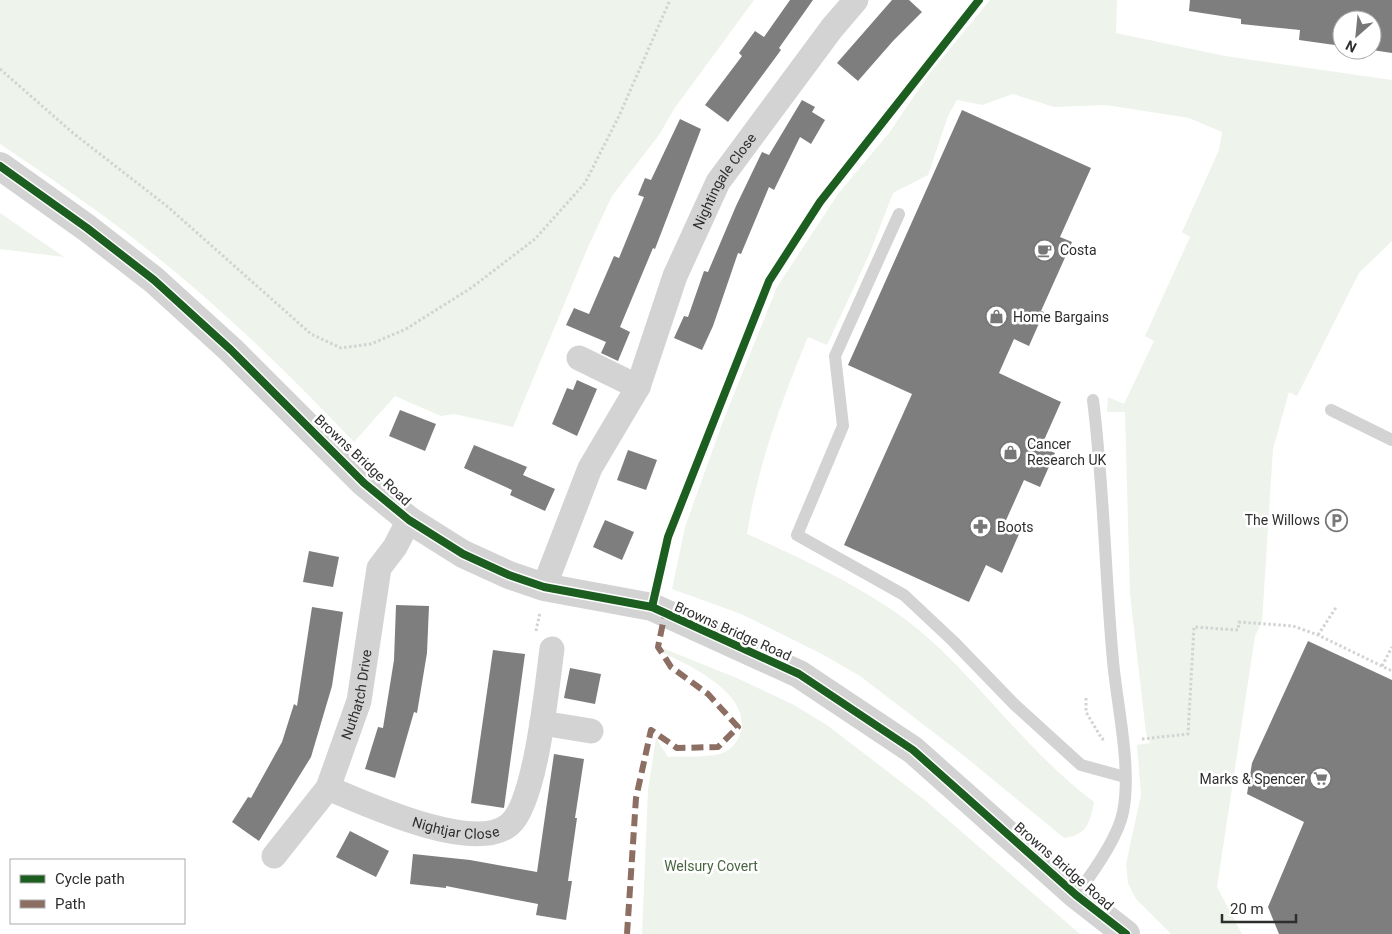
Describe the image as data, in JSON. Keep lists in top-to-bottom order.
{
  "streets": {
    "street": [
      "Nightingale Close",
      "Browns Bridge Road",
      "Nuthatch Drive",
      "Nightjar Close"
    ]
  },
  "crossings": [
    ["Nightingale Close", "Browns Bridge Road"],
    ["Browns Bridge Road", "Nuthatch Drive"],
    ["Nuthatch Drive", "Nightjar Close"]
  ],
  "parks": ["Welsury Covert"],
  "places": {
    "cafe": ["Costa"],
    "shop": ["Home Bargains", "Cancer Research UK"],
    "parking": ["The Willows"],
    "pharmacy": ["Boots"],
    "supermarket": ["Marks & Spencer"]
  },
  "legend": ["Cycle path", "Path"],
  "scale_bar": "20 m",
  "north": "bottom left"
}
